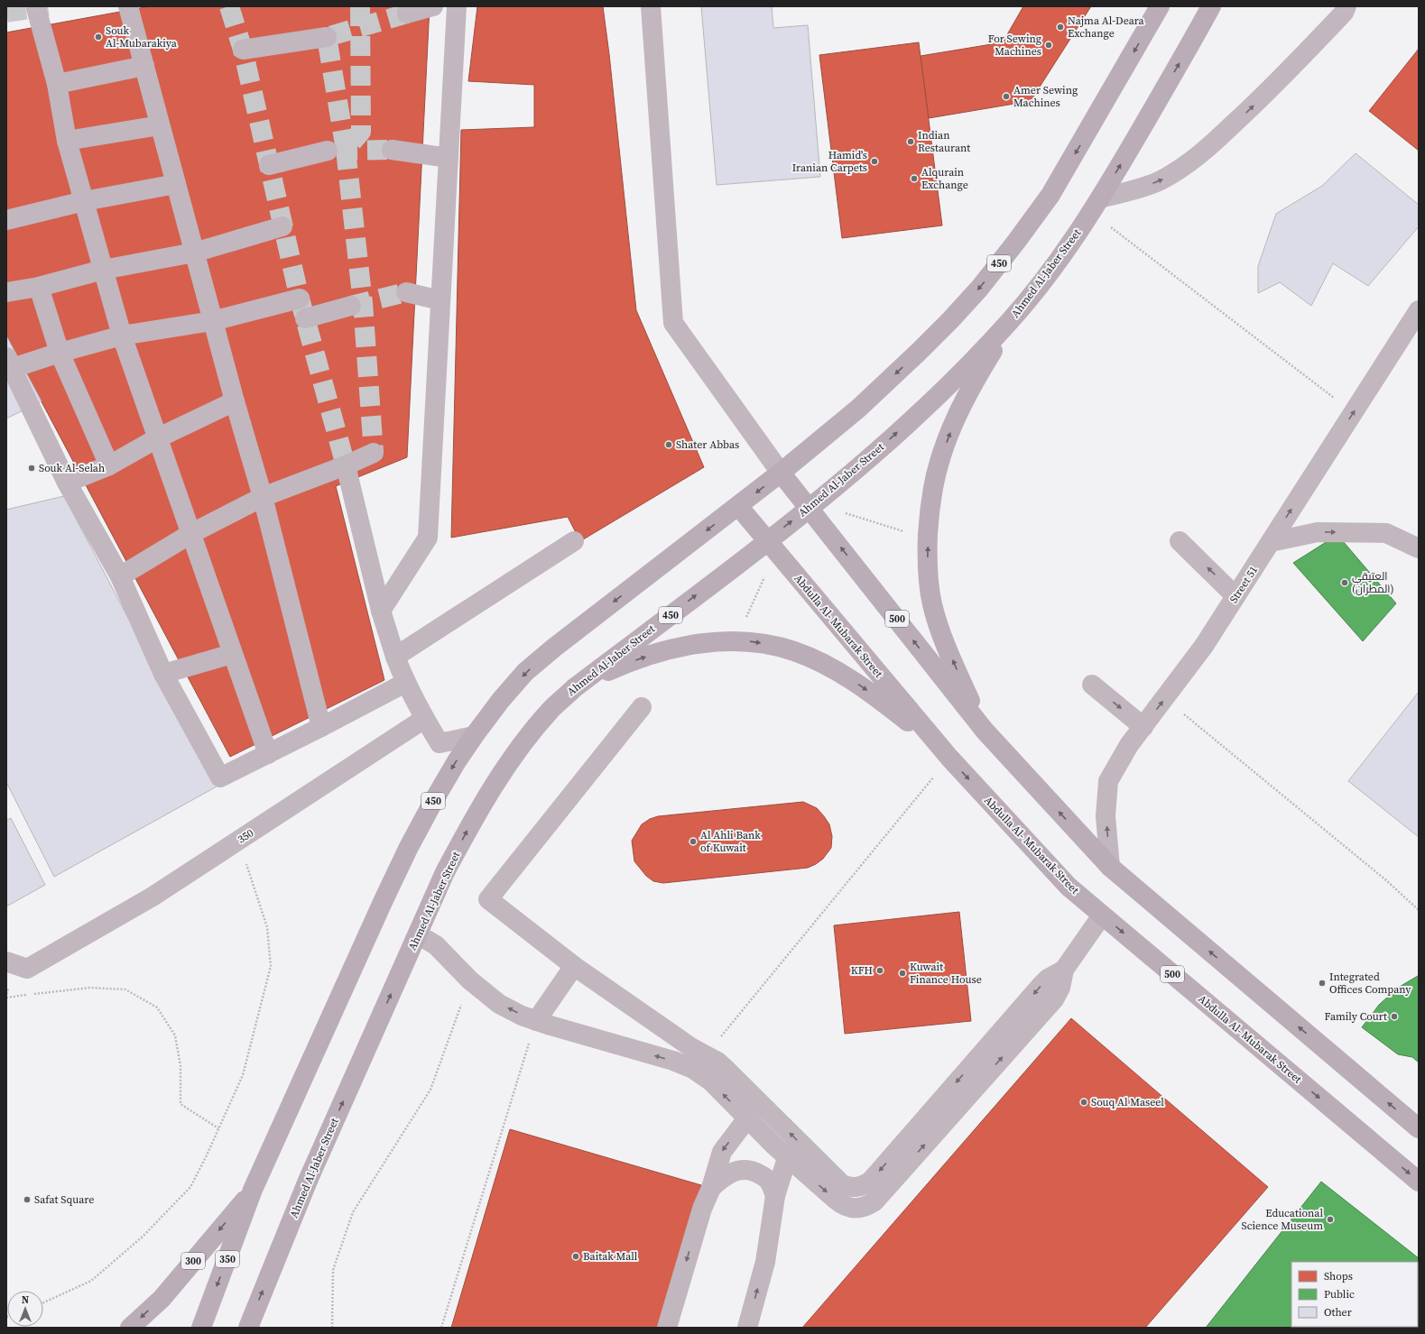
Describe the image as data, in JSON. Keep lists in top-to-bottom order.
{
  "streets": {
    "main road": [
      "450",
      "Ahmed Al-Jaber Street",
      "500",
      "Abdulla Al- Mubarak Street",
      "350",
      "300"
    ],
    "street": ["Street 51"]
  },
  "crossings": [
    ["450", "500"],
    ["450", "Abdulla Al- Mubarak Street"],
    ["450", "350"],
    ["450", "300"],
    ["Ahmed Al-Jaber Street", "500"],
    ["Ahmed Al-Jaber Street", "Abdulla Al- Mubarak Street"],
    ["Street 51", "500"],
    ["350", "300"]
  ],
  "one_way": ["Street 51"],
  "places": [
    "Najma Al-Deara Exchange",
    "Souk Al-Mubarakiya",
    "For Sewing Machines",
    "Amer Sewing Machines",
    "Indian Restaurant",
    "Hamid's Iranian Carpets",
    "Alqurain Exchange",
    "Shater Abbas",
    "Souk Al-Selah",
    "العتيقي (المطران)",
    "Al Ahli Bank of Kuwait",
    "KFH",
    "Kuwait Finance House",
    "Integrated Offices Company",
    "Family Court",
    "Souq Al Maseel",
    "Safat Square",
    "Educational Science Museum",
    "Baitak Mall"
  ],
  "legend": ["Shops", "Public", "Other"],
  "north": "top"
}
